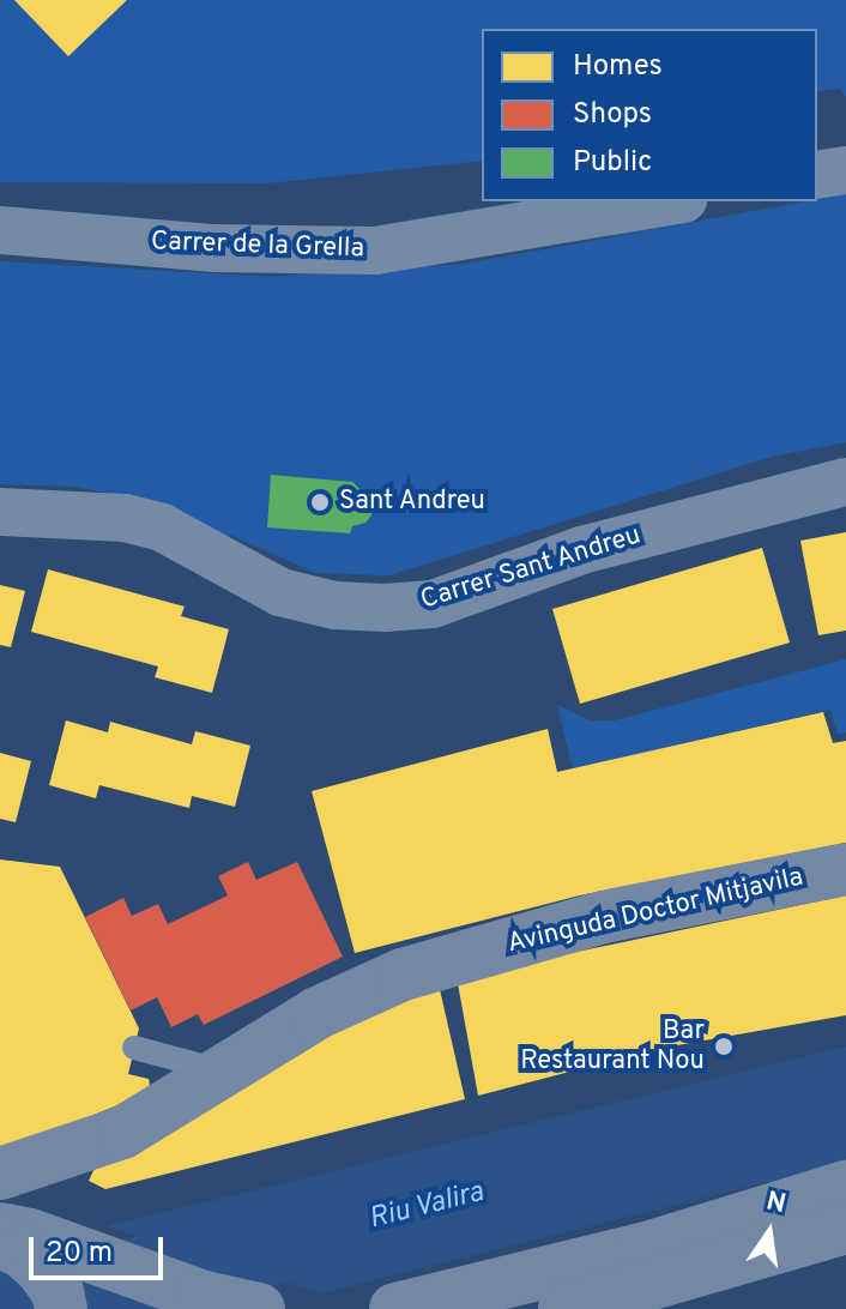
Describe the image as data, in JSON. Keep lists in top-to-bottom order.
{
  "streets": {
    "main road": ["Avinguda Doctor Mitjavila"],
    "street": ["Carrer de la Grella", "Carrer Sant Andreu"]
  },
  "water": ["Riu Valira"],
  "places": ["Sant Andreu", "Bar Restaurant Nou"],
  "legend": ["Homes", "Shops", "Public"],
  "scale_bar": "20 m",
  "north": "top"
}
